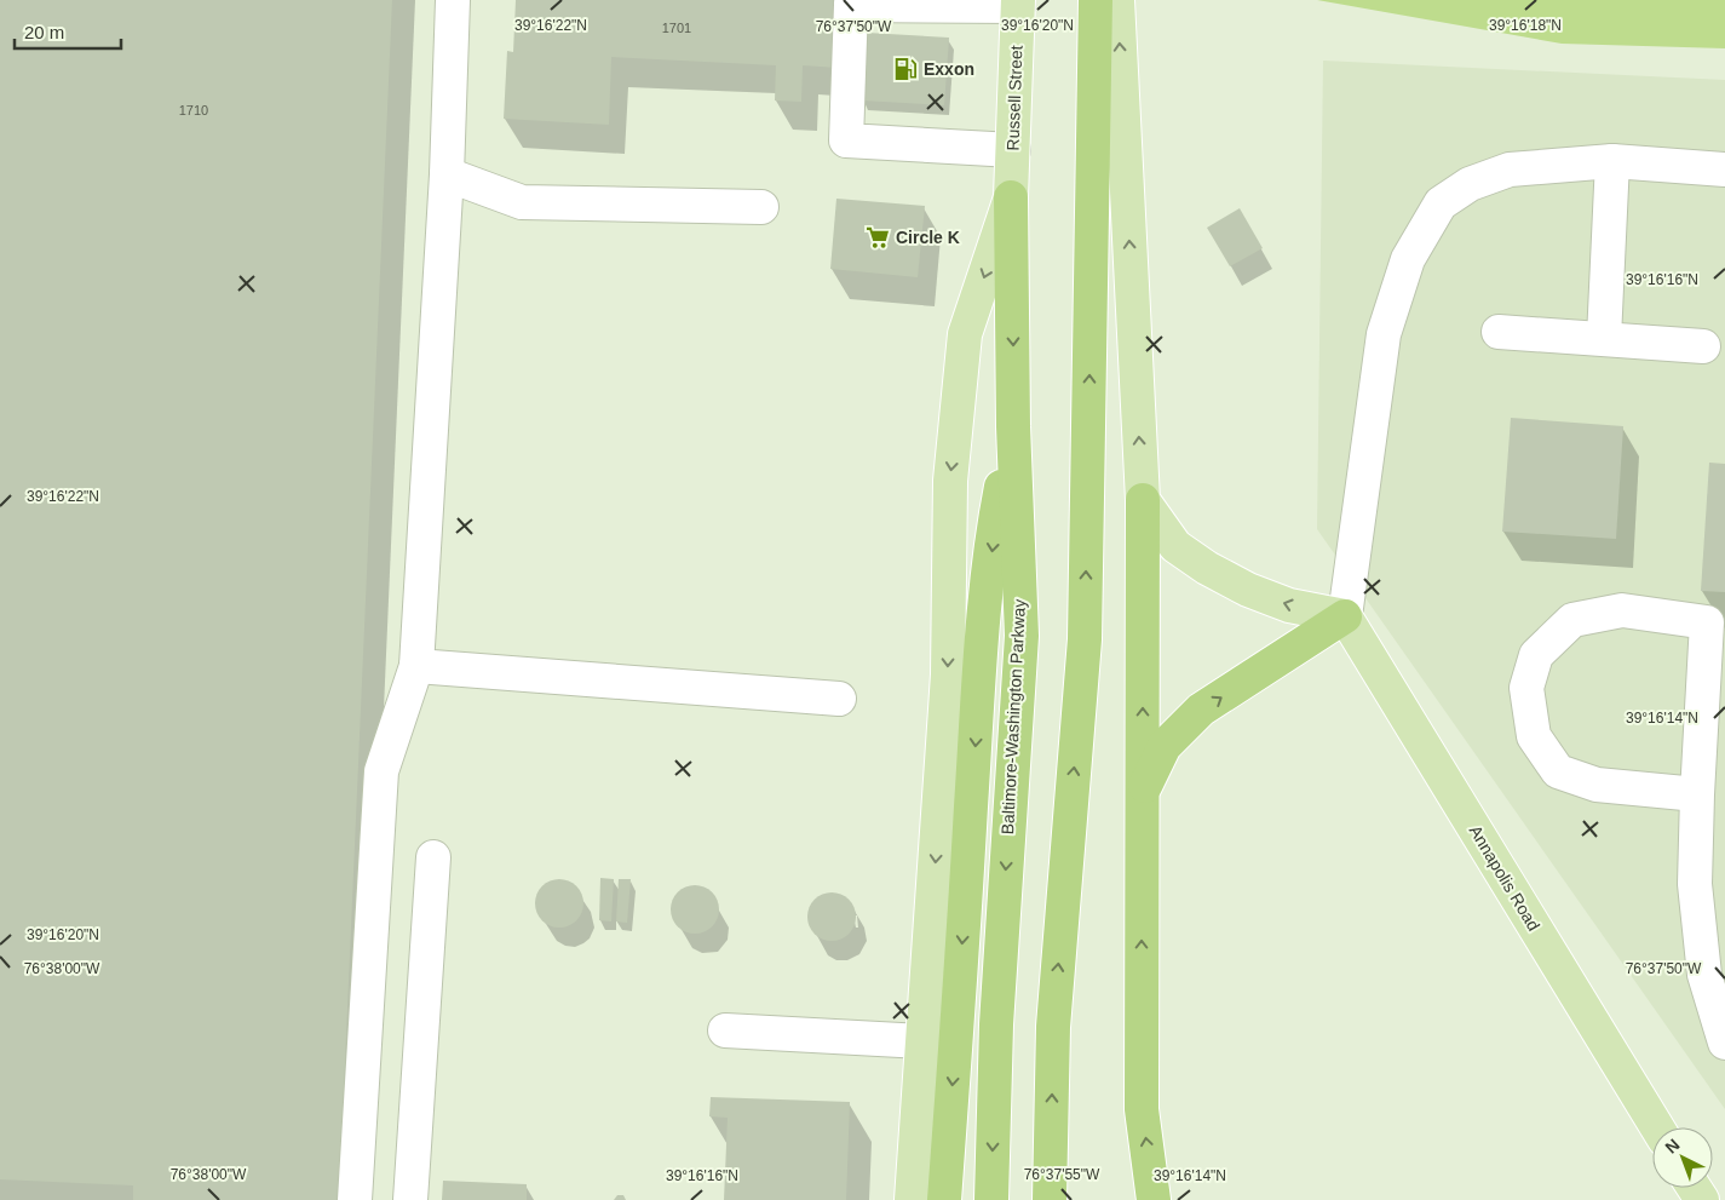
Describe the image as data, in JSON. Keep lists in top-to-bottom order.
{
  "streets": {
    "highway": ["Baltimore-Washington Parkway"],
    "main road": ["Russell Street", "Annapolis Road"]
  },
  "crossings": [
    ["Russell Street", "Baltimore-Washington Parkway"]
  ],
  "places": {
    "fuel station": ["Exxon"],
    "supermarket": ["Circle K"]
  },
  "house_numbers": ["1701", "1710"],
  "scale_bar": "20 m",
  "north": "top left",
  "coordinates": [
    "39°16'20\"N",
    "39°16'22\"N",
    "39°16'18\"N",
    "76°37'50\"W",
    "39°16'16\"N",
    "39°16'14\"N",
    "76°38'00\"W",
    "76°37'55\"W"
  ]
}
